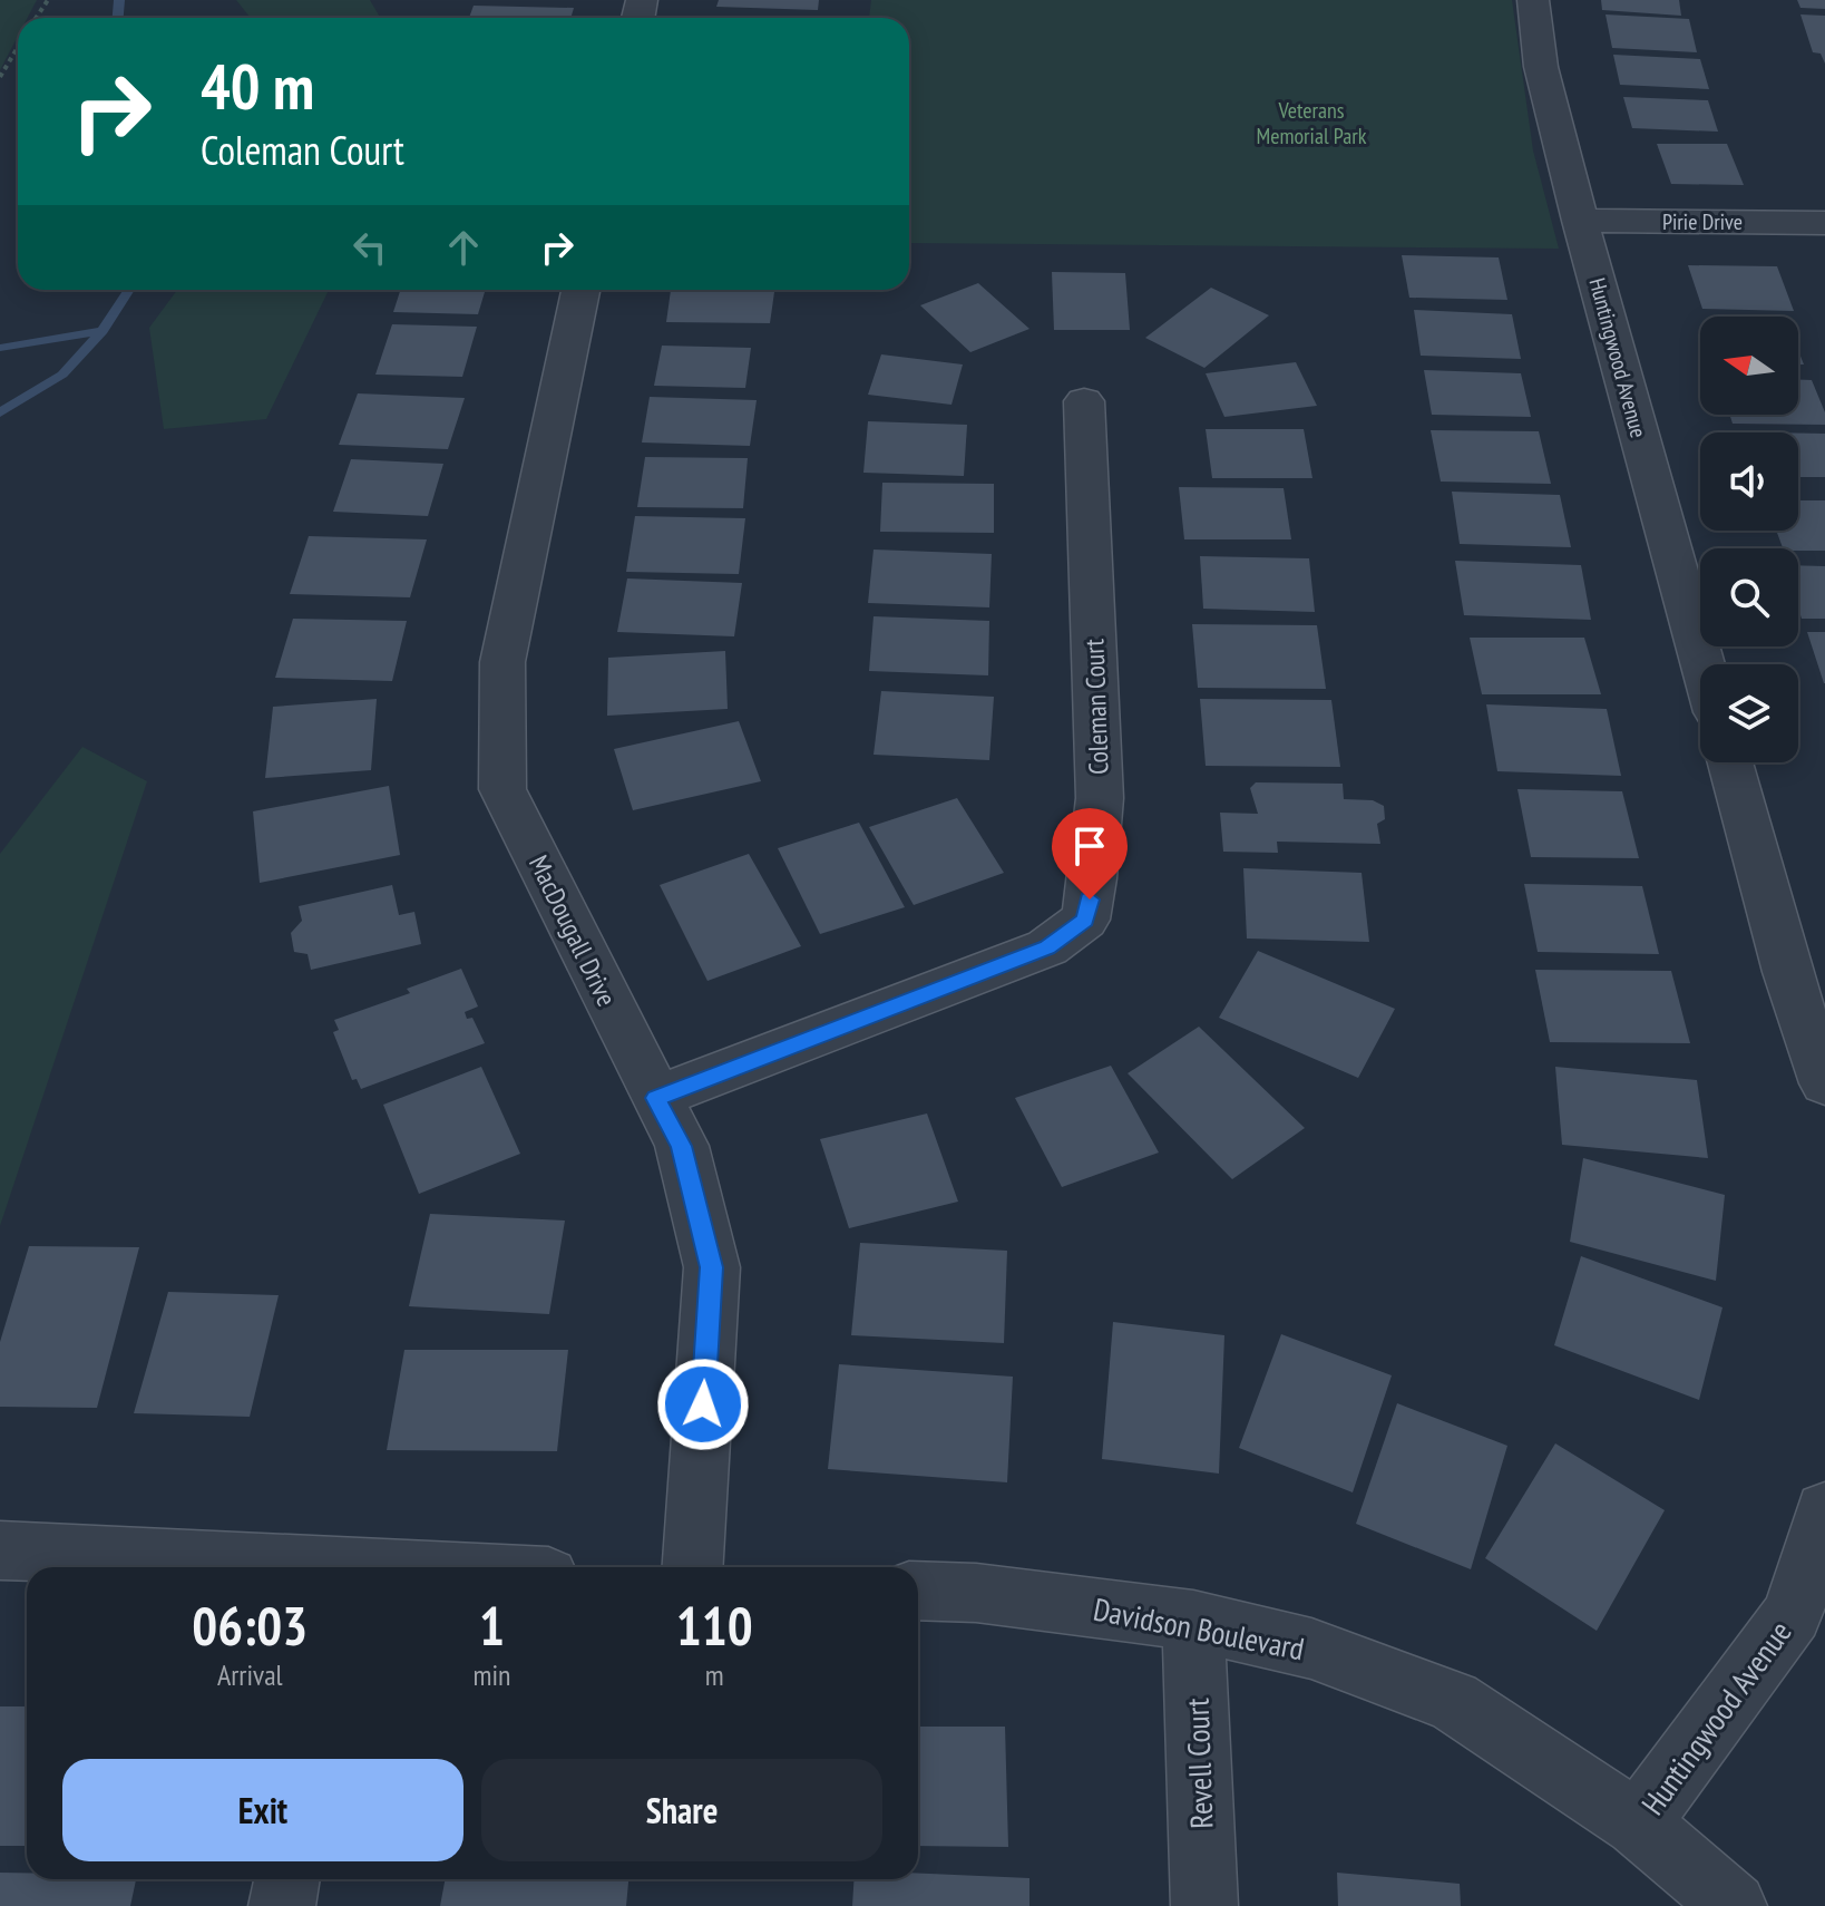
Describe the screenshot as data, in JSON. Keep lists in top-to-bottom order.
{
  "streets": {
    "street": [
      "Pirie Drive",
      "Huntingwood Avenue",
      "Coleman Court",
      "MacDougall Drive",
      "Davidson Boulevard",
      "Revell Court"
    ]
  },
  "crossings": [
    ["Pirie Drive", "Huntingwood Avenue"],
    ["Huntingwood Avenue", "Davidson Boulevard"],
    ["Coleman Court", "MacDougall Drive"],
    ["Davidson Boulevard", "Revell Court"]
  ],
  "parks": ["Veterans Memorial Park"],
  "north": "left",
  "page": {
    "turn": ["40 m", "Coleman Court"],
    "eta": [
      "06:03",
      "Arrival",
      "1",
      "min",
      "110",
      "m"
    ],
    "buttons": ["Exit", "Share"]
  }
}
